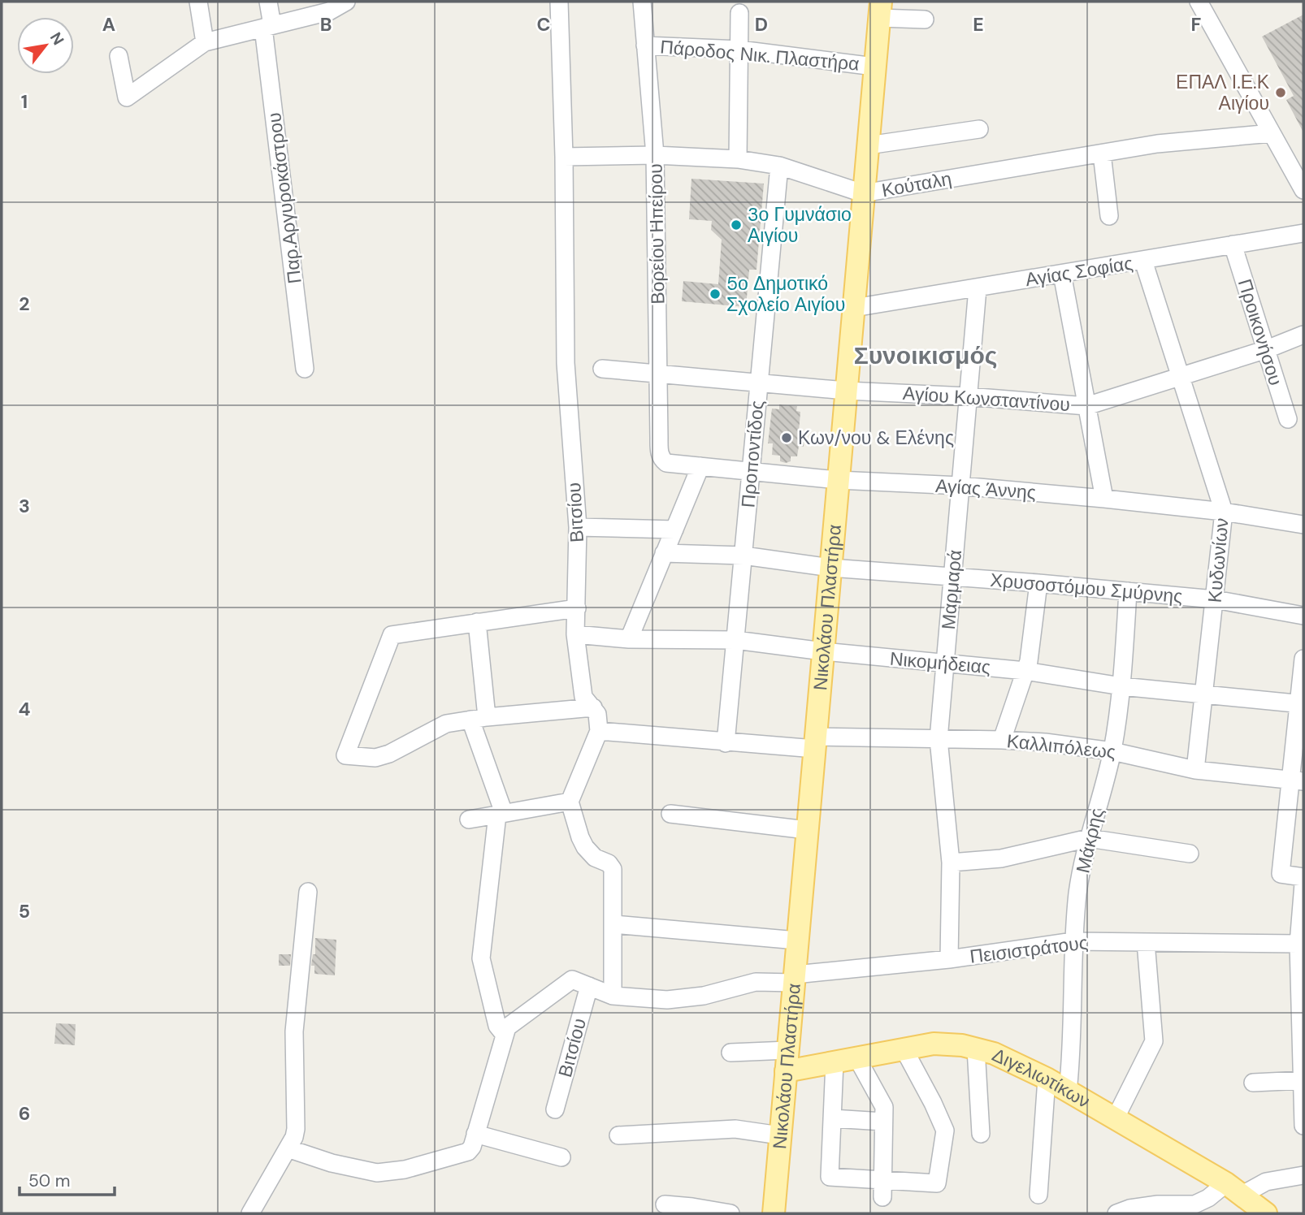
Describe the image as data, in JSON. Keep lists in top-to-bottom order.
{
  "streets": {
    "main road": ["Νικολάου Πλαστήρα", "Διγελιωτίκων"],
    "street": [
      "Πάροδος Νικ. Πλαστήρα",
      "Κούταλη",
      "Παρ.Αργυροκάστρου",
      "Βορείου Ηπείρου",
      "Αγίας Σοφίας",
      "Προικονήσου",
      "Αγίου Κωνσταντίνου",
      "Προποντίδος",
      "Αγίας Άννης",
      "Βιτσίου",
      "Κυδωνίων",
      "Χρυσοστόμου Σμύρνης",
      "Μαρμαρά",
      "Νικομήδειας",
      "Καλλιπόλεως",
      "Μάκρης",
      "Πεισιστράτους"
    ]
  },
  "crossings": [
    ["Πάροδος Νικ. Πλαστήρα", "Βορείου Ηπείρου"],
    ["Πάροδος Νικ. Πλαστήρα", "Νικολάου Πλαστήρα"],
    ["Κούταλη", "Βορείου Ηπείρου"],
    ["Κούταλη", "Προποντίδος"],
    ["Κούταλη", "Βιτσίου"],
    ["Κούταλη", "Νικολάου Πλαστήρα"],
    ["Βορείου Ηπείρου", "Αγίου Κωνσταντίνου"],
    ["Βορείου Ηπείρου", "Αγίας Άννης"],
    ["Αγίας Σοφίας", "Προικονήσου"],
    ["Αγίας Σοφίας", "Κυδωνίων"],
    ["Αγίας Σοφίας", "Μαρμαρά"],
    ["Αγίας Σοφίας", "Νικολάου Πλαστήρα"],
    ["Προικονήσου", "Αγίου Κωνσταντίνου"],
    ["Αγίου Κωνσταντίνου", "Προποντίδος"],
    ["Αγίου Κωνσταντίνου", "Κυδωνίων"],
    ["Αγίου Κωνσταντίνου", "Μαρμαρά"],
    ["Αγίου Κωνσταντίνου", "Νικολάου Πλαστήρα"],
    ["Προποντίδος", "Αγίας Άννης"],
    ["Προποντίδος", "Χρυσοστόμου Σμύρνης"],
    ["Προποντίδος", "Νικομήδειας"],
    ["Προποντίδος", "Καλλιπόλεως"],
    ["Αγίας Άννης", "Κυδωνίων"],
    ["Αγίας Άννης", "Μαρμαρά"],
    ["Αγίας Άννης", "Νικολάου Πλαστήρα"],
    ["Βιτσίου", "Νικομήδειας"],
    ["Βιτσίου", "Καλλιπόλεως"],
    ["Βιτσίου", "Πεισιστράτους"],
    ["Κυδωνίων", "Χρυσοστόμου Σμύρνης"],
    ["Κυδωνίων", "Νικομήδειας"],
    ["Κυδωνίων", "Καλλιπόλεως"],
    ["Χρυσοστόμου Σμύρνης", "Μαρμαρά"],
    ["Χρυσοστόμου Σμύρνης", "Νικολάου Πλαστήρα"],
    ["Χρυσοστόμου Σμύρνης", "Μάκρης"],
    ["Μαρμαρά", "Νικομήδειας"],
    ["Μαρμαρά", "Καλλιπόλεως"],
    ["Μαρμαρά", "Πεισιστράτους"],
    ["Νικολάου Πλαστήρα", "Νικομήδειας"],
    ["Νικολάου Πλαστήρα", "Καλλιπόλεως"],
    ["Νικολάου Πλαστήρα", "Πεισιστράτους"],
    ["Νικολάου Πλαστήρα", "Διγελιωτίκων"],
    ["Νικομήδειας", "Μάκρης"],
    ["Καλλιπόλεως", "Μάκρης"],
    ["Μάκρης", "Πεισιστράτους"],
    ["Μάκρης", "Διγελιωτίκων"]
  ],
  "districts": ["Συνοικισμός"],
  "places": [
    "ΕΠΑΛ Ι.Ε.Κ Αιγίου",
    "3ο Γυμνάσιο Αιγίου",
    "5ο Δημοτικό Σχολείο Αιγίου",
    "Κων/νου & Ελένης"
  ],
  "scale_bar": "50 m",
  "north": "top right",
  "grid": {
    "columns": [
      "A",
      "B",
      "C",
      "D",
      "E",
      "F"
    ],
    "rows": [
      "1",
      "2",
      "3",
      "4",
      "5",
      "6"
    ]
  }
}
